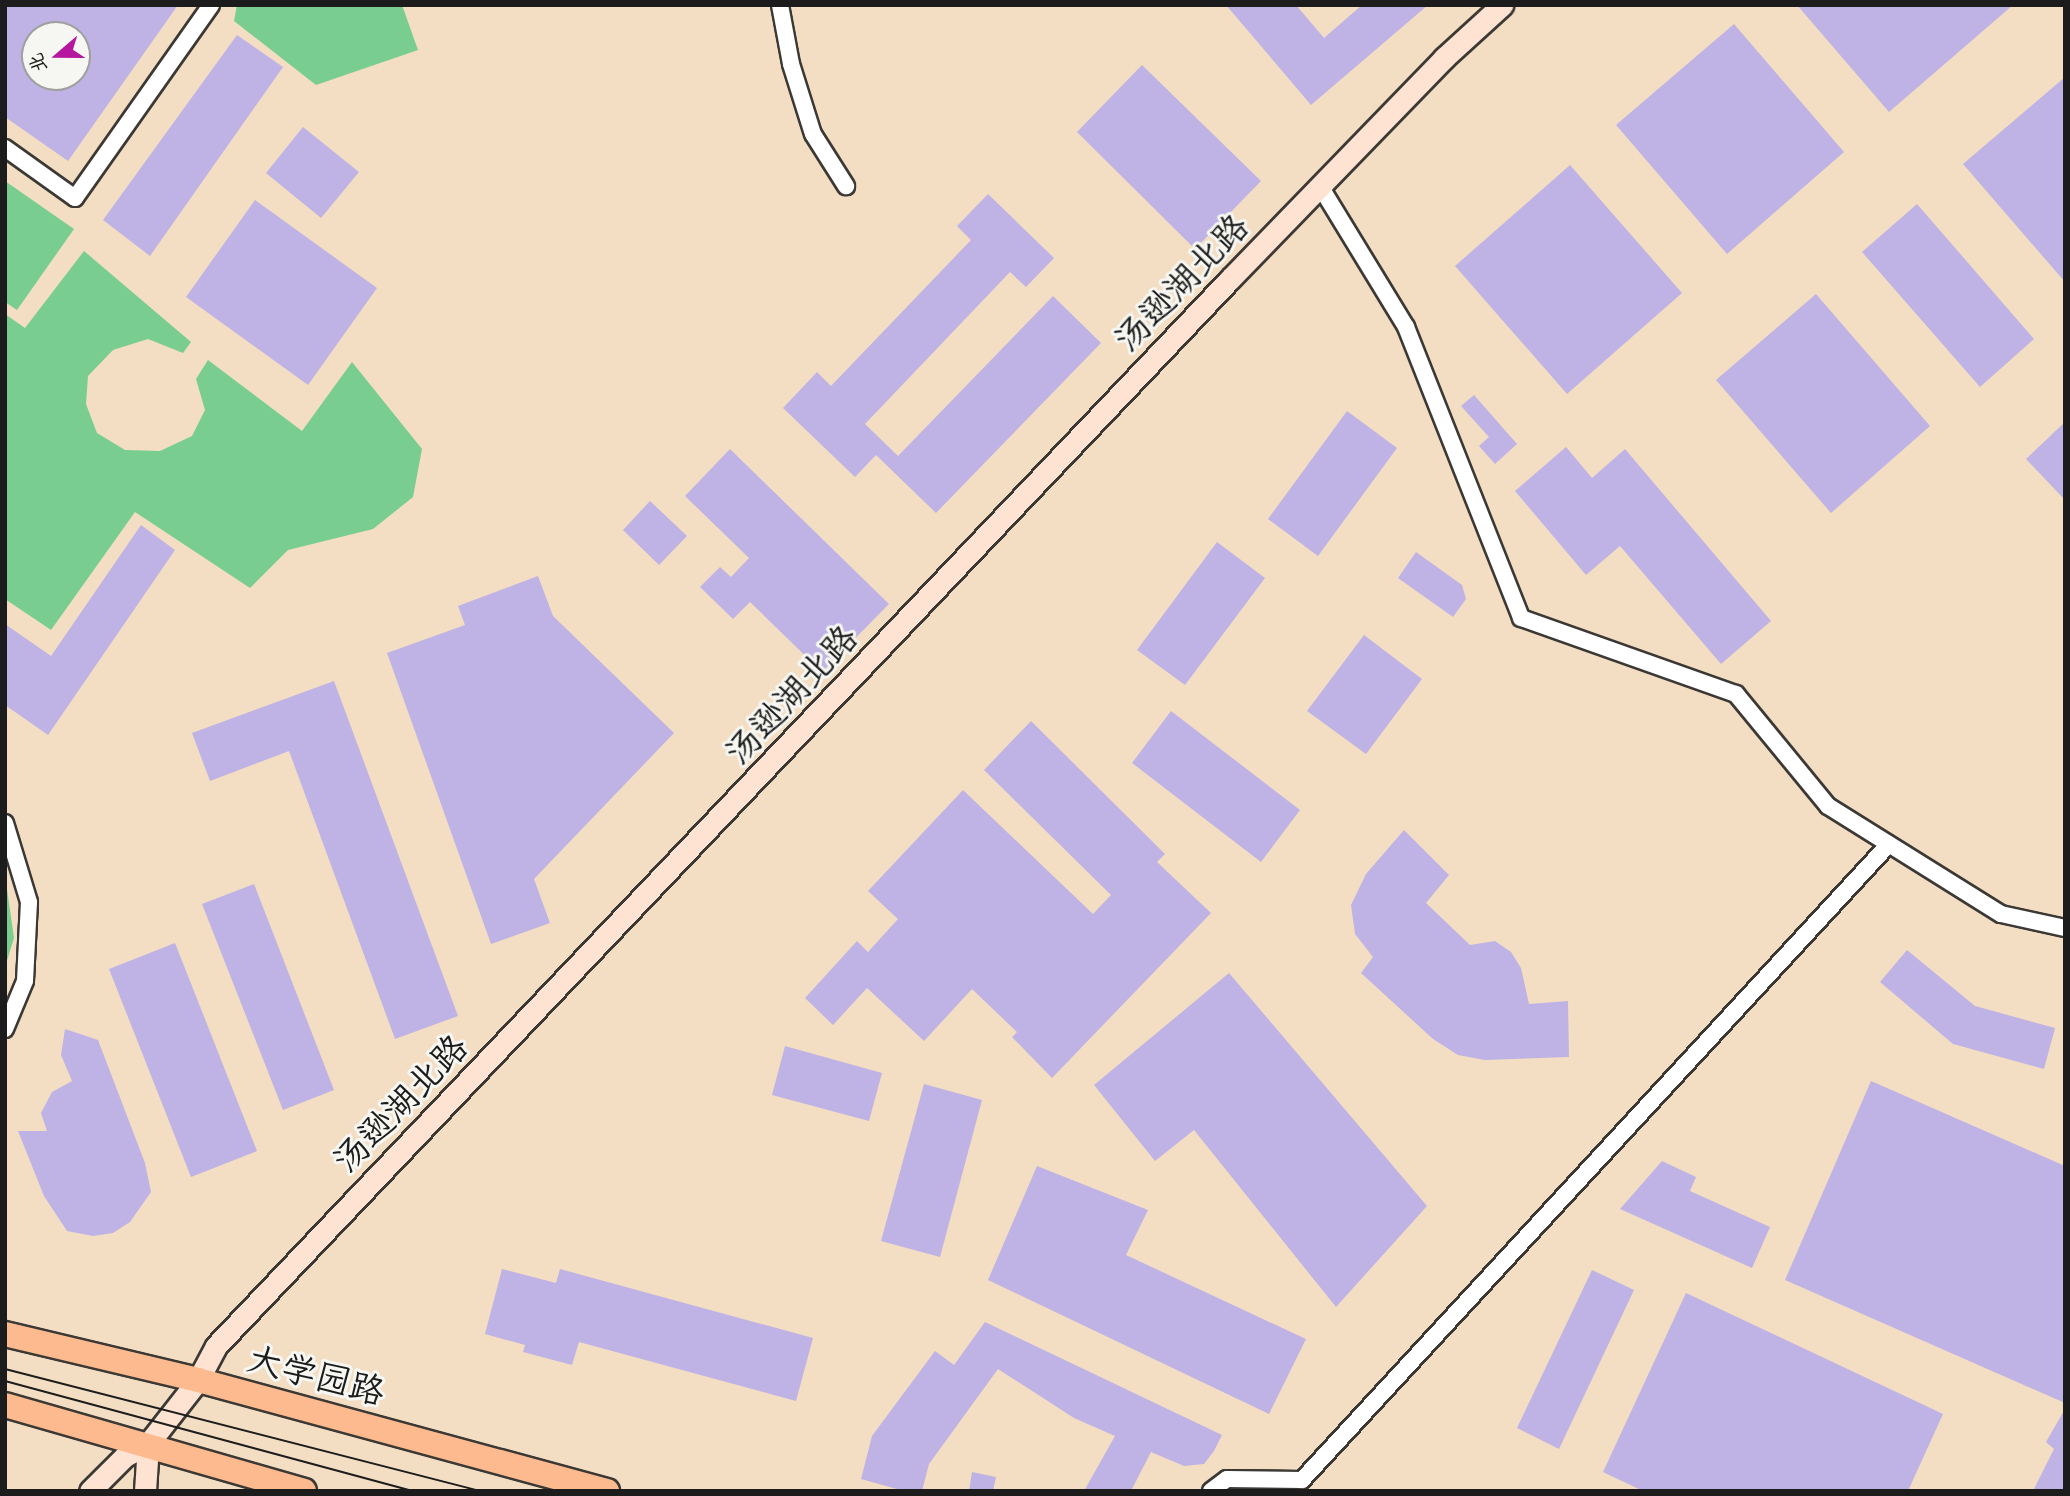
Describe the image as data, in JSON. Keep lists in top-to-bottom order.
{
  "streets": {
    "main road": ["汤逊湖北路", "大学园路"]
  },
  "crossings": [
    ["汤逊湖北路", "大学园路"]
  ],
  "north": "left"
}
